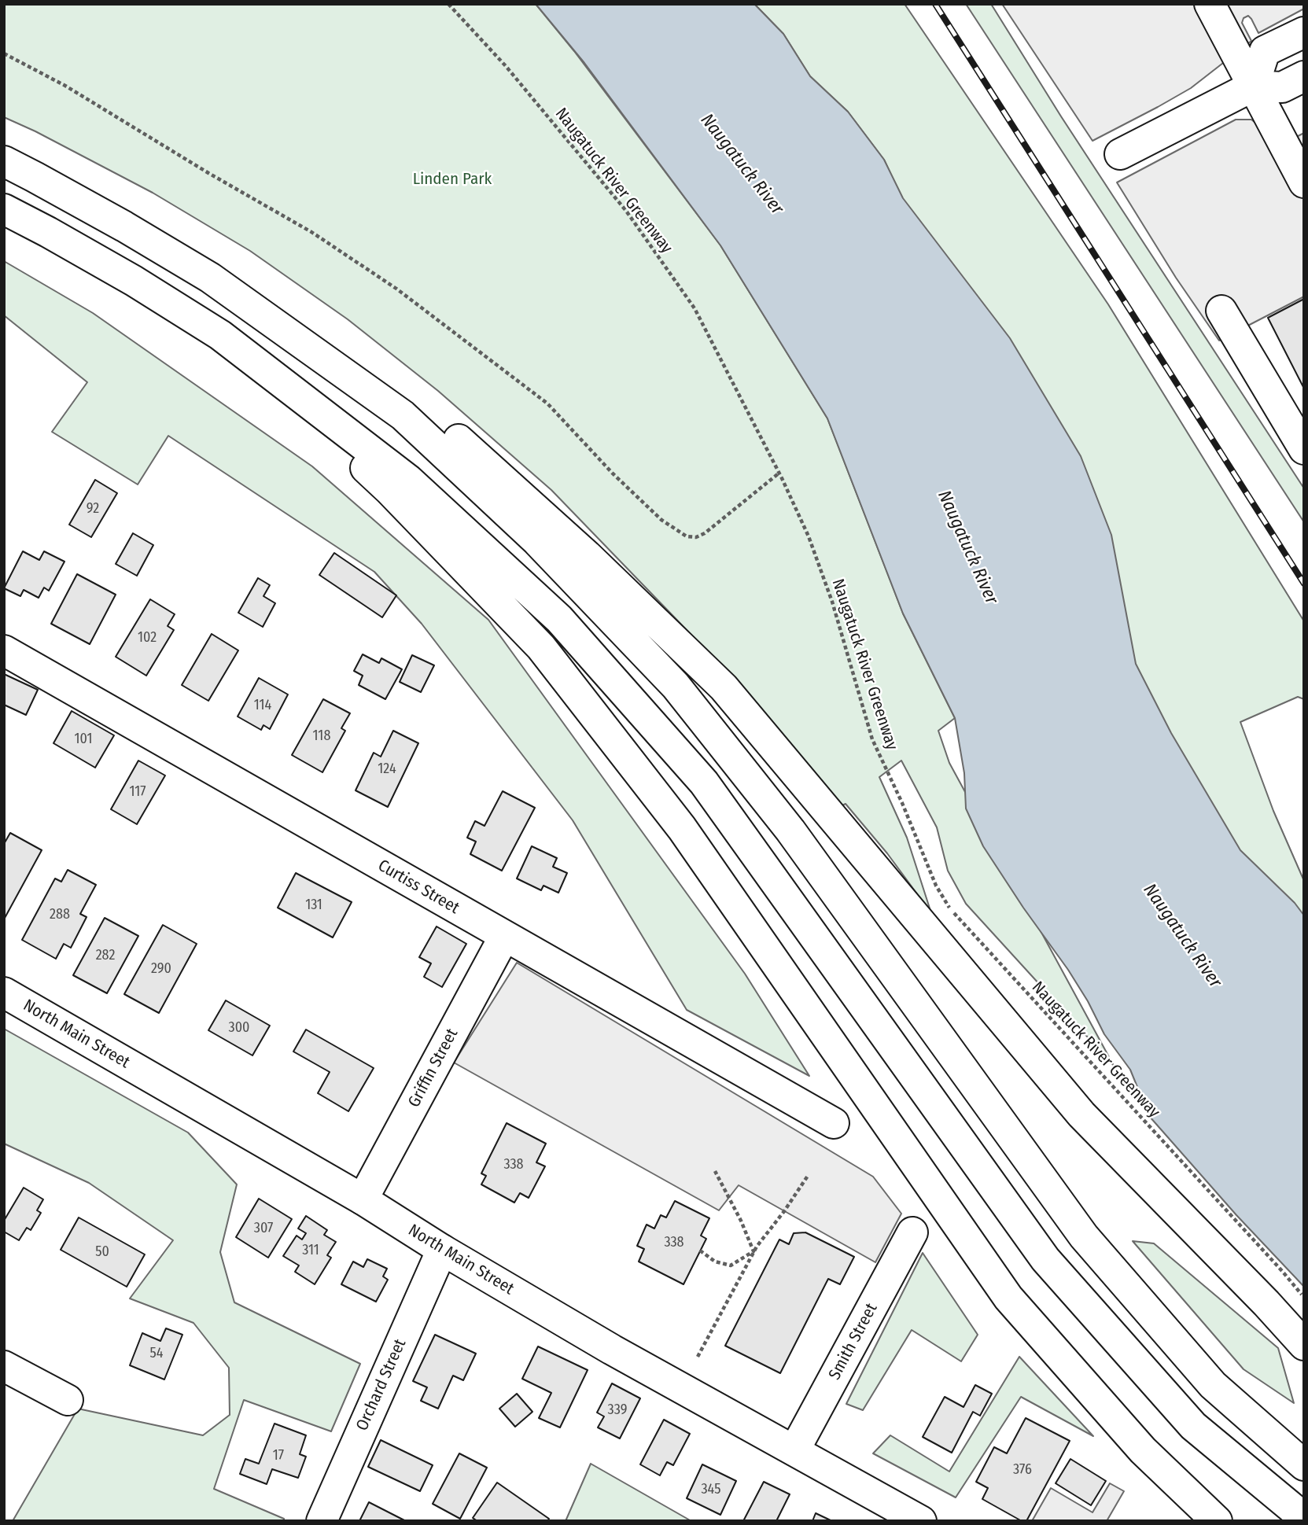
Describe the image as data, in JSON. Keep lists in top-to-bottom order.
{
  "streets": {
    "main road": [
      "Curtiss Street",
      "North Main Street",
      "Griffin Street",
      "Smith Street",
      "Orchard Street"
    ],
    "path": ["Naugatuck River Greenway"]
  },
  "crossings": [
    ["Curtiss Street", "Griffin Street"],
    ["North Main Street", "Griffin Street"],
    ["North Main Street", "Smith Street"],
    ["North Main Street", "Orchard Street"]
  ],
  "water": ["Naugatuck River"],
  "parks": ["Linden Park"],
  "house_numbers": [
    "92",
    "102",
    "114",
    "118",
    "101",
    "124",
    "117",
    "131",
    "288",
    "282",
    "290",
    "300",
    "338",
    "307",
    "338",
    "311",
    "50",
    "54",
    "339",
    "17",
    "376",
    "345"
  ]
}
